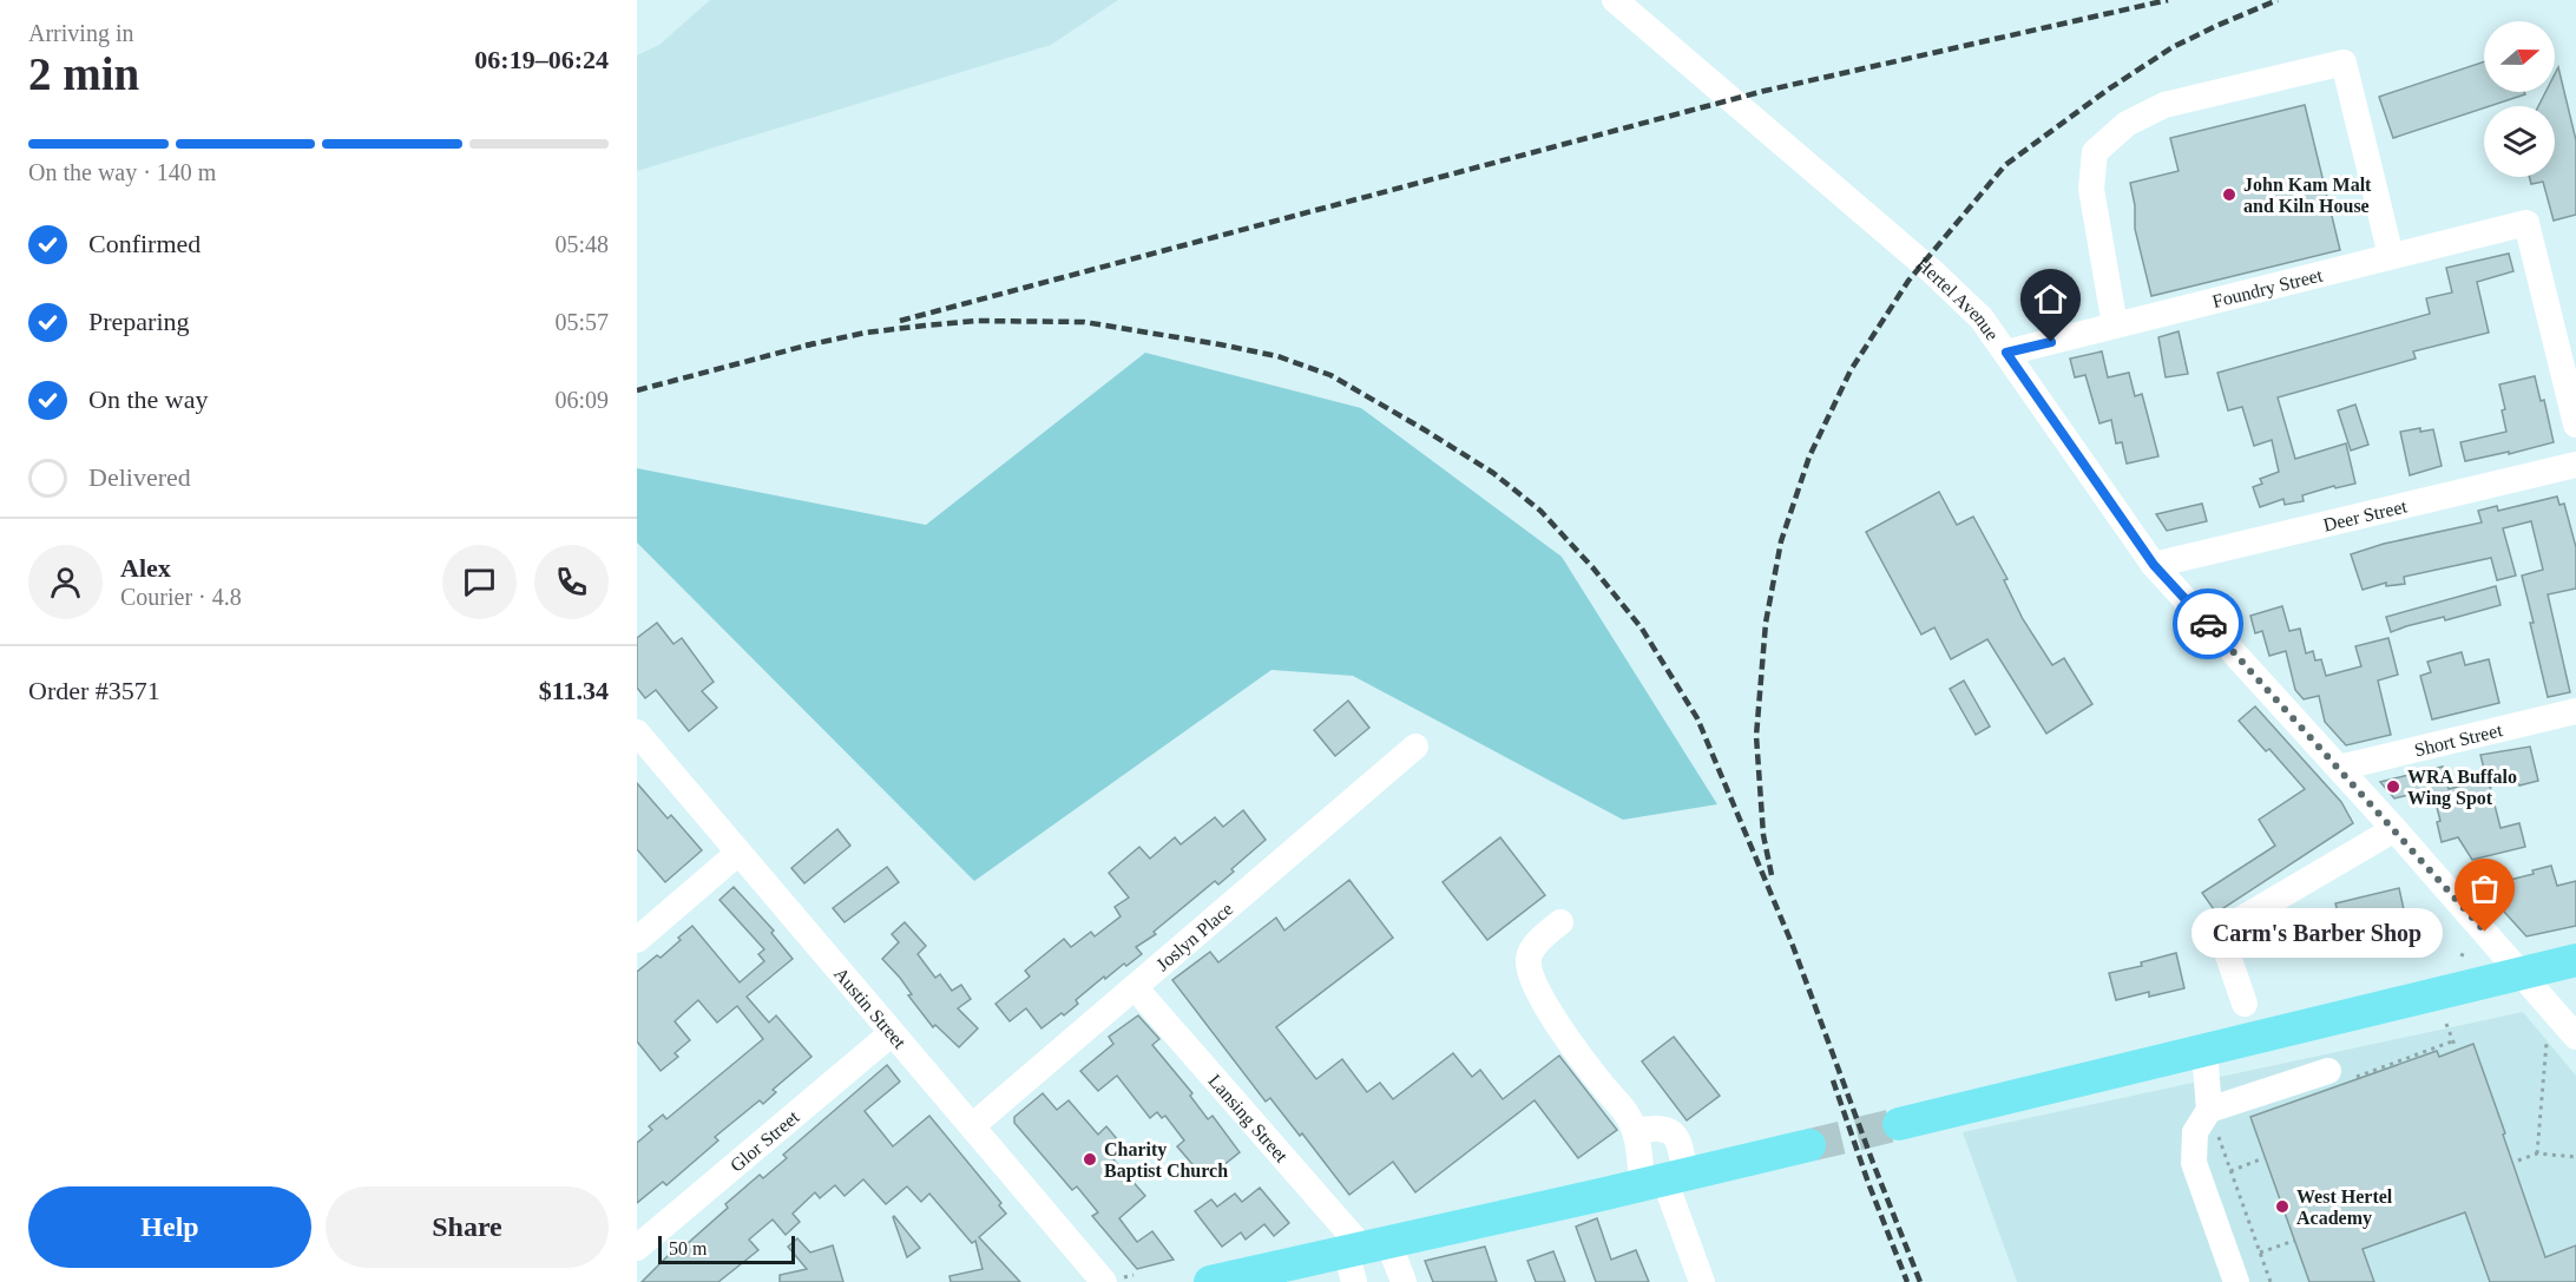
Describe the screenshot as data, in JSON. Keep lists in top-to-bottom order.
{
  "streets": {
    "street": [
      "Foundry Street",
      "Hertel Avenue",
      "Deer Street",
      "Short Street",
      "Joslyn Place",
      "Austin Street",
      "Lansing Street",
      "Glor Street"
    ]
  },
  "crossings": [
    ["Foundry Street", "Hertel Avenue"],
    ["Hertel Avenue", "Deer Street"],
    ["Hertel Avenue", "Short Street"],
    ["Joslyn Place", "Austin Street"],
    ["Joslyn Place", "Lansing Street"],
    ["Austin Street", "Glor Street"]
  ],
  "places": [
    "John Kam Malt and Kiln House",
    "WRA Buffalo Wing Spot",
    "Carm's Barber Shop",
    "Charity Baptist Church",
    "West Hertel Academy"
  ],
  "scale_bar": "50 m",
  "north": "right",
  "page": {
    "heading": ["2 min", "Arriving in", "06:19–06:24"],
    "panel": [
      "Alex",
      "Courier · 4.8",
      "Order #3571",
      "$11.34"
    ],
    "bar": "On the way · 140 m",
    "list": [
      ["Confirmed", "05:48"],
      ["Preparing", "05:57"],
      ["On the way", "06:09"],
      "Delivered"
    ],
    "bubble": "Carm's Barber Shop",
    "buttons": ["Help", "Share"],
    "scale": "50 m"
  }
}
